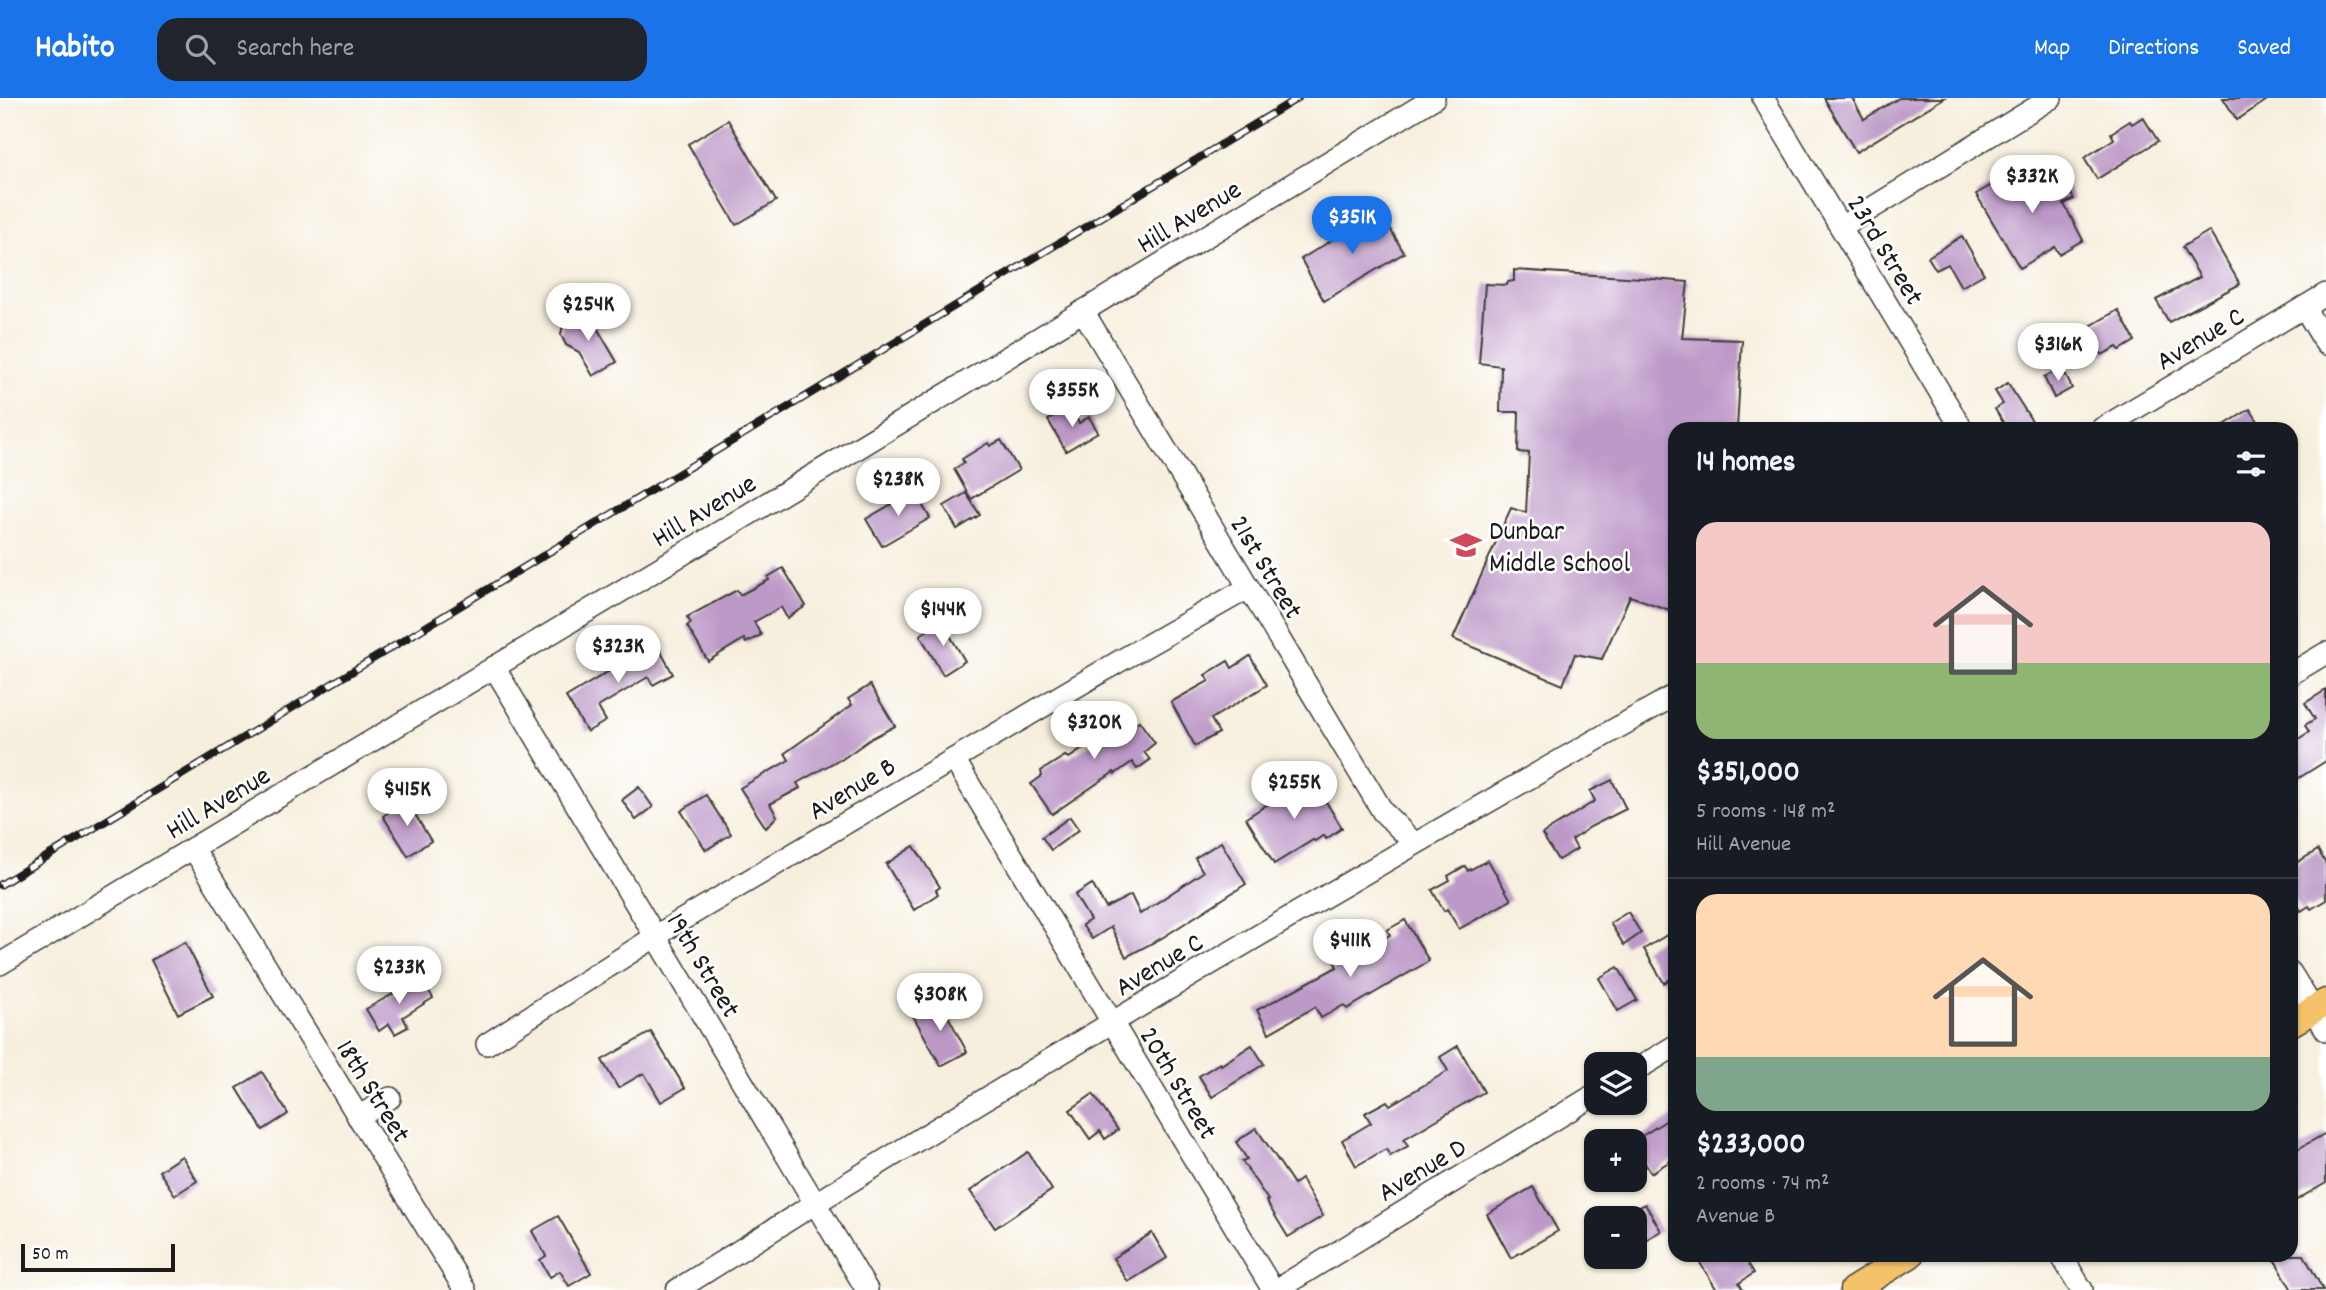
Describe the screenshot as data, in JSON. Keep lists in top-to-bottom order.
{
  "streets": {
    "street": [
      "Hill Avenue",
      "23rd Street",
      "Avenue C",
      "21st Street",
      "Avenue B",
      "19th Street",
      "20th Street",
      "18th Street",
      "Avenue D"
    ]
  },
  "crossings": [
    ["Hill Avenue", "21st Street"],
    ["Hill Avenue", "19th Street"],
    ["Hill Avenue", "18th Street"],
    ["Avenue C", "21st Street"],
    ["Avenue C", "19th Street"],
    ["Avenue C", "20th Street"],
    ["21st Street", "Avenue B"],
    ["Avenue B", "19th Street"],
    ["Avenue B", "20th Street"],
    ["20th Street", "Avenue D"]
  ],
  "places": {
    "school or university": ["Dunbar Middle School"]
  },
  "scale_bar": "50 m",
  "page": {
    "header": "Habito",
    "search": "Search here",
    "nav": ["Map", "Directions", "Saved"],
    "price": [
      "$332K",
      "$351K",
      "$254K",
      "$316K",
      "$355K",
      "$238K",
      "$144K",
      "$323K",
      "$320K",
      "$255K",
      "$415K",
      "$411K",
      "$233K",
      "$308K"
    ],
    "heading": "14 homes",
    "list": [
      {
        "name": "$351,000",
        "note": "5 rooms · 148 m² · Hill Avenue"
      },
      {
        "name": "$233,000",
        "note": "2 rooms · 74 m² · Avenue B"
      }
    ],
    "map_buttons": ["+", "−"],
    "scale": "50 m"
  }
}
